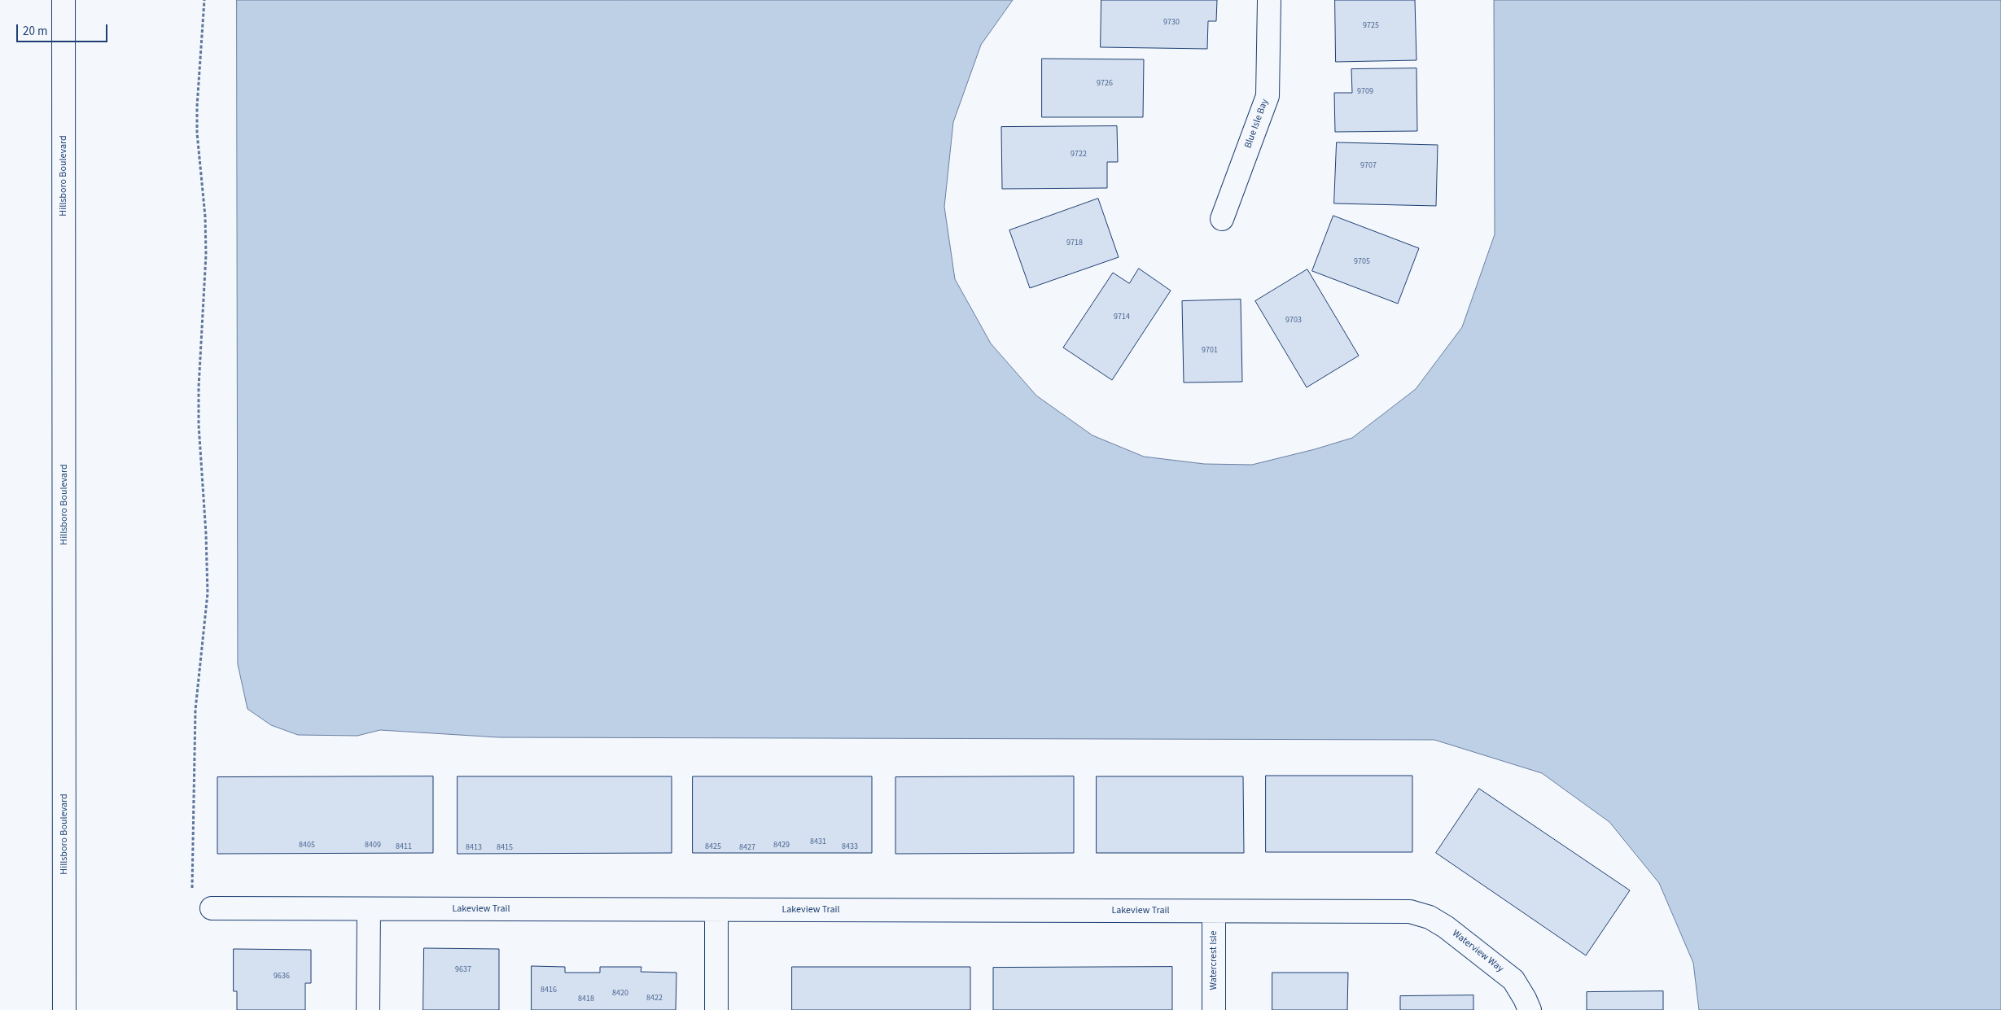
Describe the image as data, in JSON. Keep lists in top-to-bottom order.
{
  "streets": {
    "street": [
      "Blue Isle Bay",
      "Hillsboro Boulevard",
      "Lakeview Trail",
      "Waterview Way",
      "Watercrest Isle"
    ]
  },
  "crossings": [
    ["Lakeview Trail", "Waterview Way"],
    ["Lakeview Trail", "Watercrest Isle"]
  ],
  "house_numbers": [
    "9730",
    "9725",
    "9726",
    "9709",
    "9722",
    "9707",
    "9718",
    "9705",
    "9714",
    "9703",
    "9701",
    "8431",
    "8405",
    "8409",
    "8429",
    "8411",
    "8425",
    "8433",
    "8413",
    "8415",
    "8427",
    "9637",
    "9636",
    "8416",
    "8420",
    "8422",
    "8418"
  ],
  "scale_bar": "20 m"
}
